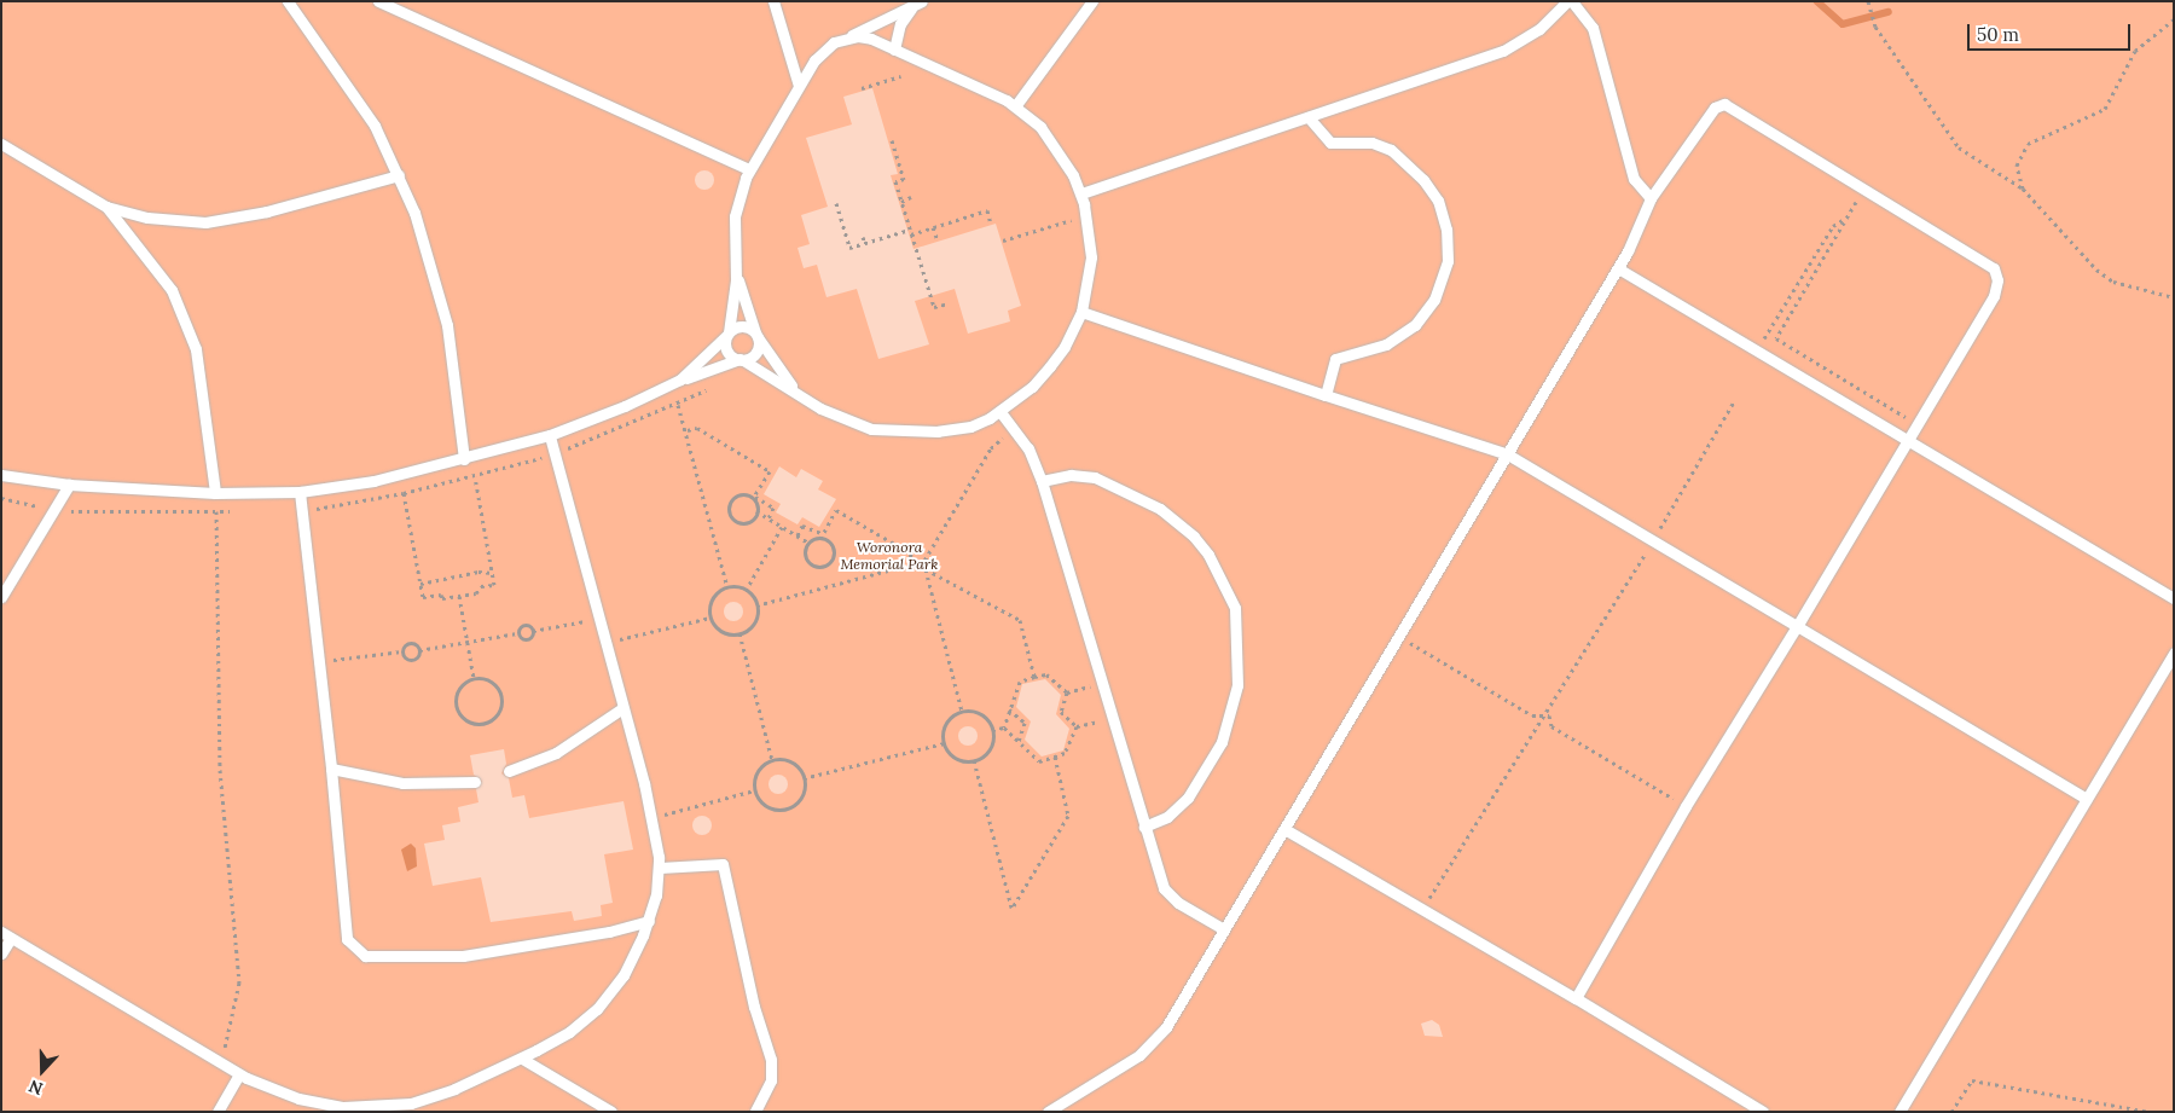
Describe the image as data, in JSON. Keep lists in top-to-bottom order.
{
  "parks": ["Woronora Memorial Park"],
  "scale_bar": "50 m",
  "north": "bottom"
}
